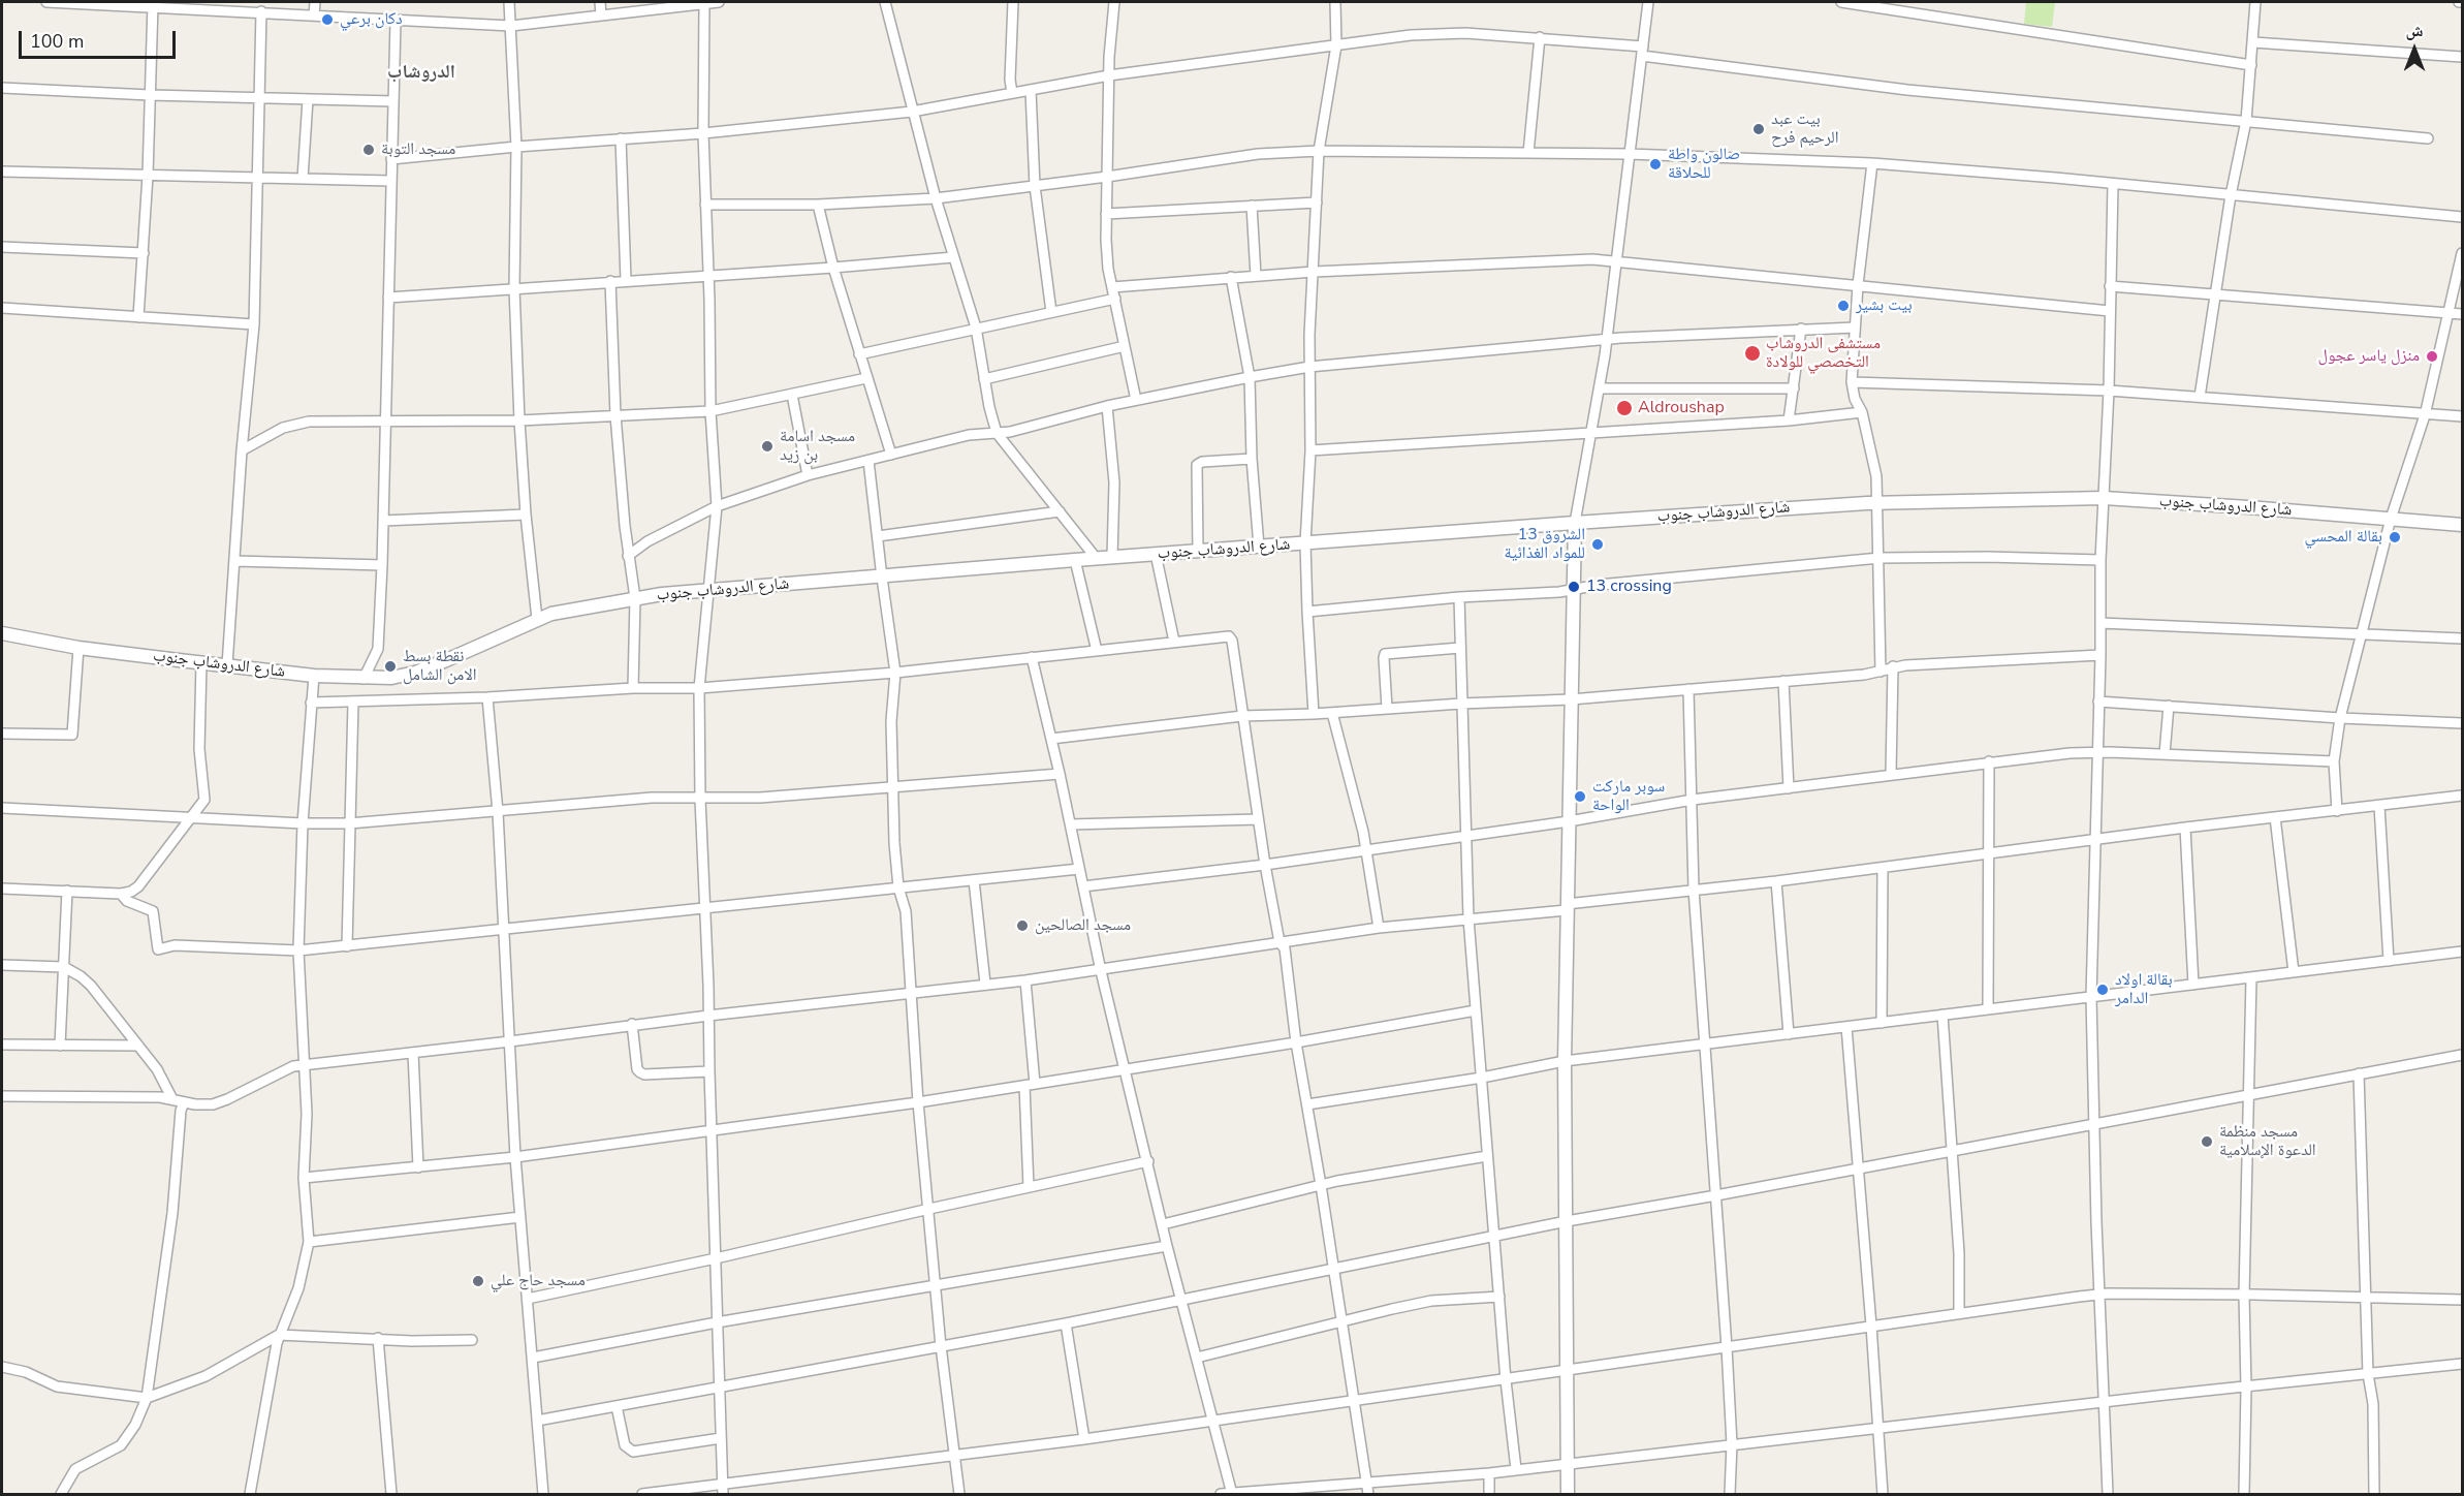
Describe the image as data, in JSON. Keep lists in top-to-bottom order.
{
  "streets": {
    "street": ["شارع الدروشاب جنوب"]
  },
  "districts": ["الدروشاب"],
  "places": [
    "دكان برعي",
    "بيت عبد الرحيم فرح",
    "مسجد التوبة",
    "صالون واطة للحلاقة",
    "بيت بشير",
    "مستشفى الدروشاب التخصصي للولادة",
    "منزل ياسر عجول",
    "Aldroushap",
    "مسجد اسامة بن زيد",
    "بقالة المحسي",
    "الشروق 13 للمواد الغذائية",
    "13 crossing",
    "نقطة بسط الامن الشامل",
    "سوبر ماركت الواحة",
    "مسجد الصالحين",
    "بقالة اولاد الدامر",
    "مسجد منظمة الدعوة الإسلامية",
    "مسجد حاج علي"
  ],
  "scale_bar": "100 m",
  "north": "top"
}
